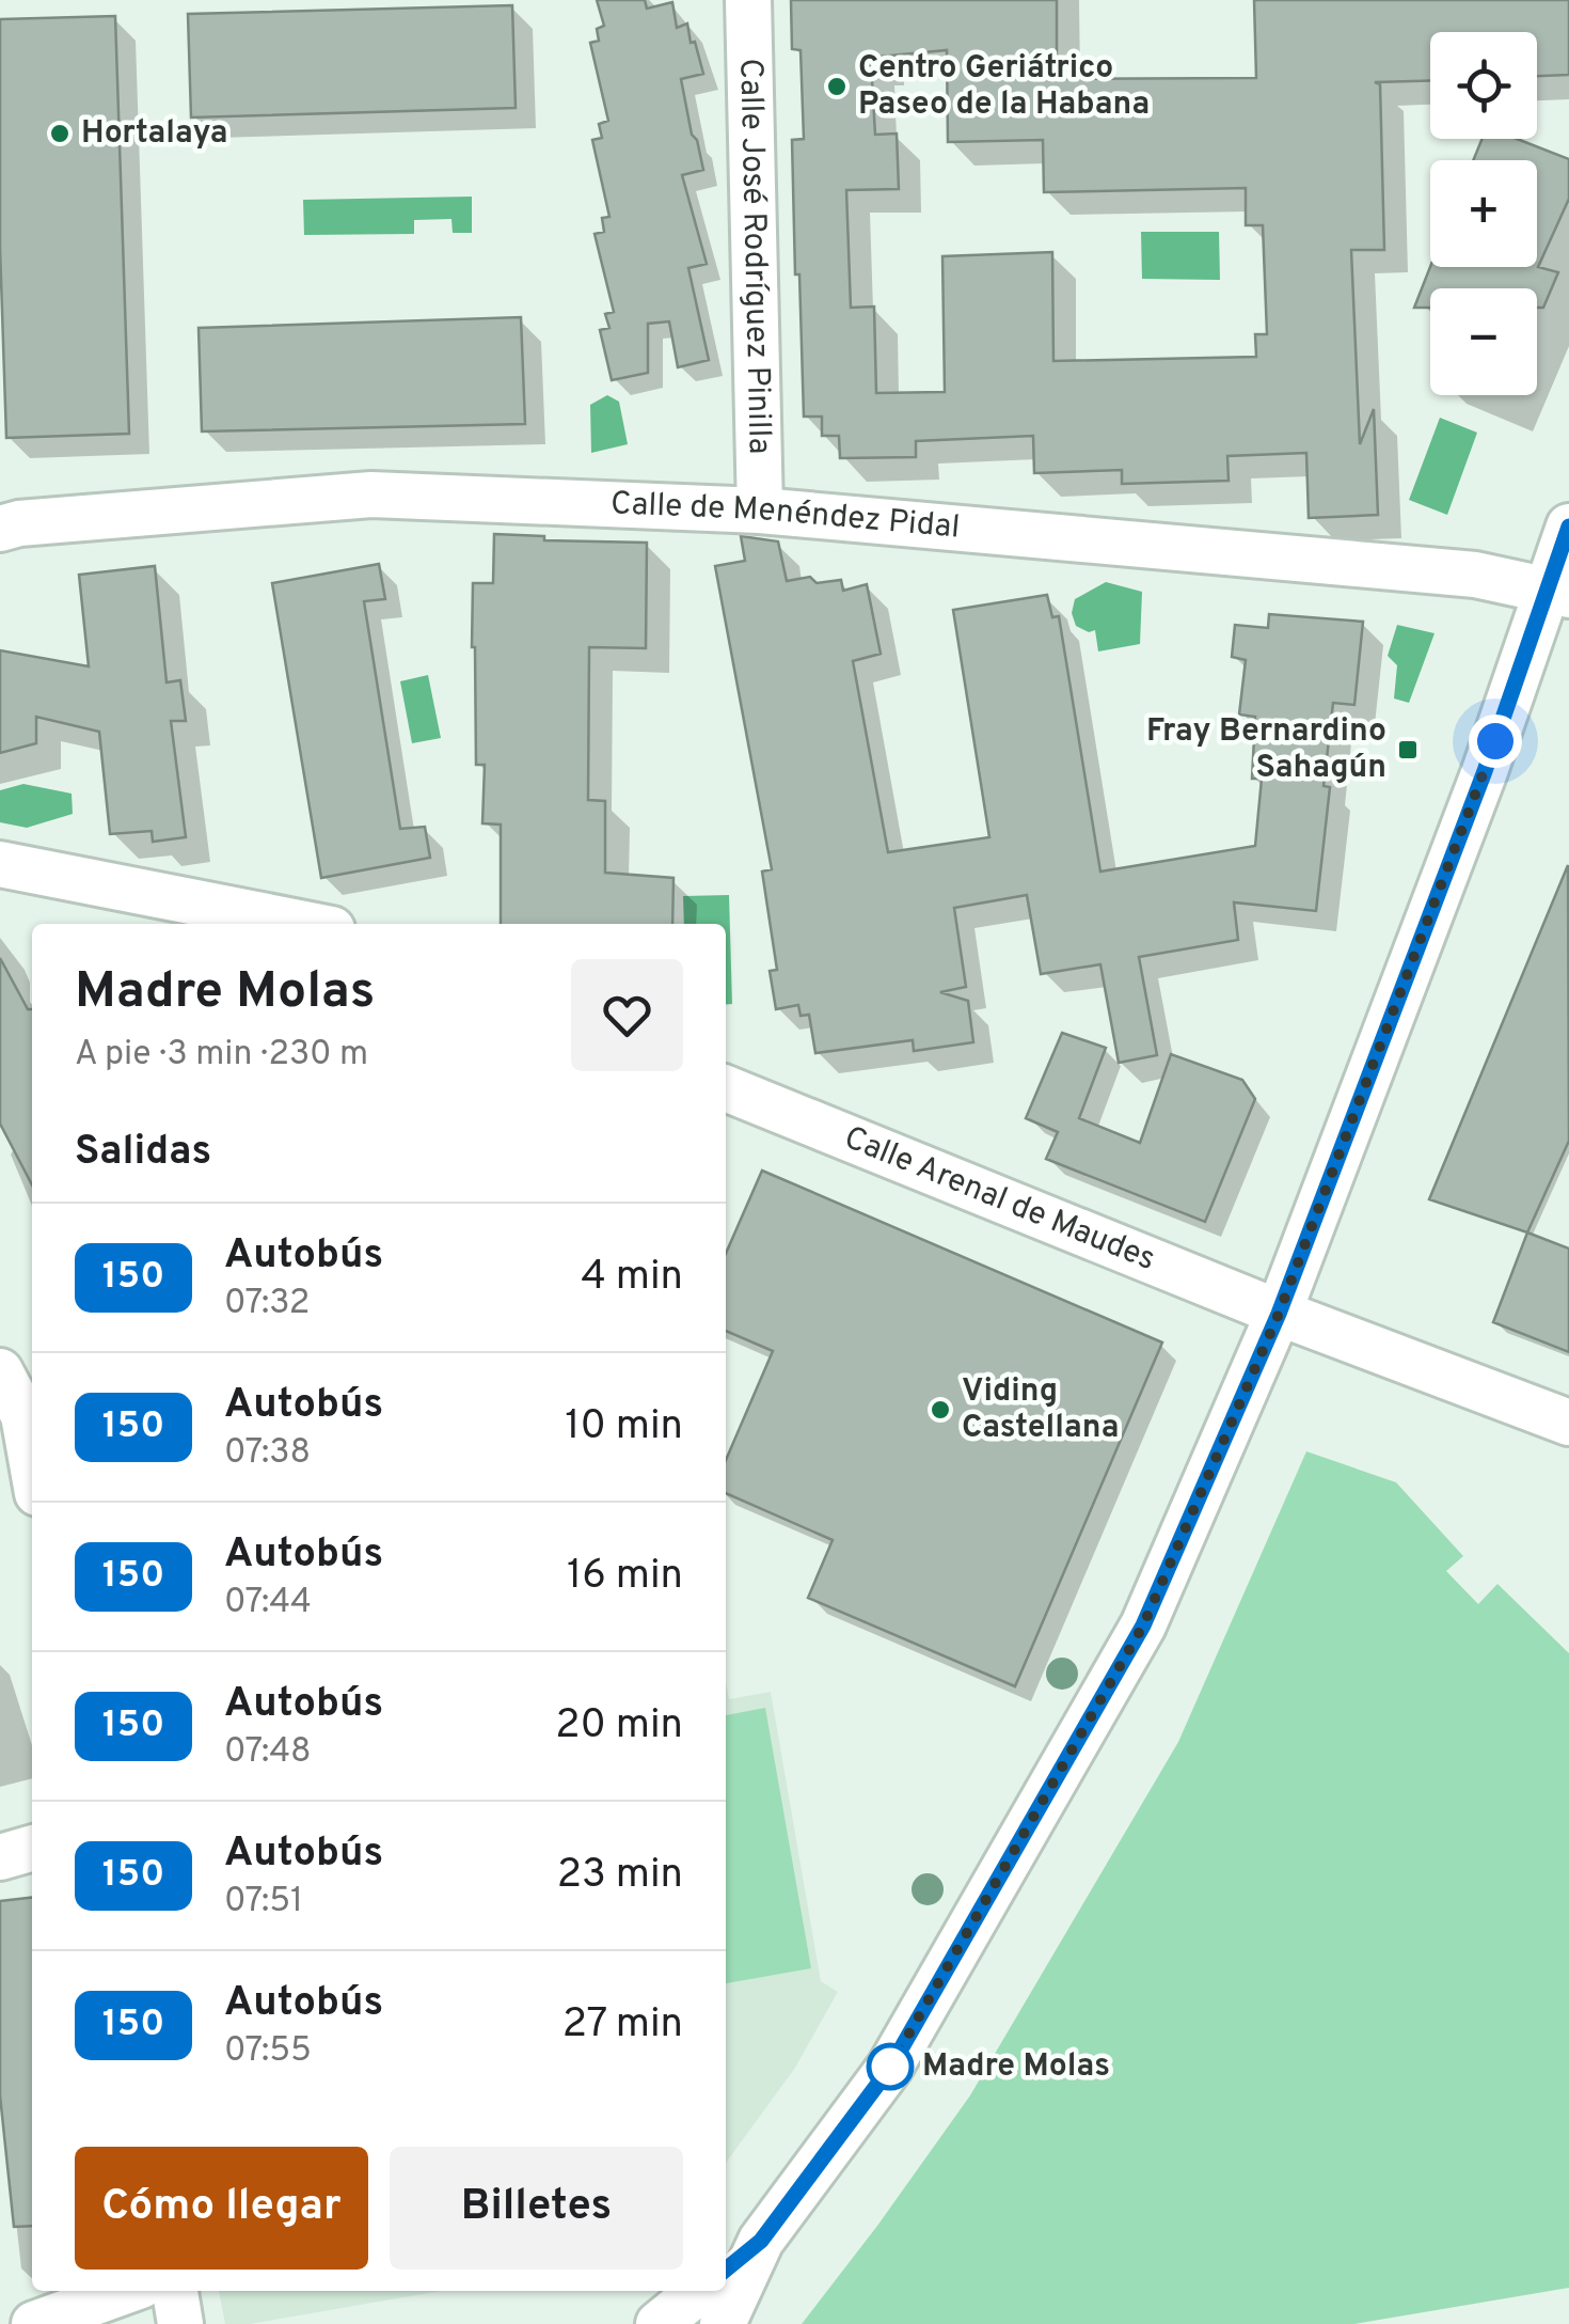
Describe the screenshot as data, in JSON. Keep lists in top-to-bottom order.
{
  "streets": {
    "street": ["Calle José Rodríguez Pinilla", "Calle de Menéndez Pidal", "Calle Arenal de Maudes"]
  },
  "crossings": [
    ["Calle José Rodríguez Pinilla", "Calle de Menéndez Pidal"]
  ],
  "places": {
    "other": [
      "Centro Geriátrico Paseo de la Habana",
      "Hortalaya",
      "Viding Castellana",
      "Madre Molas"
    ],
    "transit": ["Fray Bernardino Sahagún"]
  },
  "lines": ["bus line 150"],
  "page": {
    "map_buttons": ["+", "−"],
    "heading": [
      ["Madre Molas", "A pie · 3 min · 230 m"],
      "Salidas"
    ],
    "list": [
      {
        "mark": "150",
        "name": "Autobús",
        "note": "07:32",
        "value": "4 min"
      },
      {
        "mark": "150",
        "name": "Autobús",
        "note": "07:38",
        "value": "10 min"
      },
      {
        "mark": "150",
        "name": "Autobús",
        "note": "07:44",
        "value": "16 min"
      },
      {
        "mark": "150",
        "name": "Autobús",
        "note": "07:48",
        "value": "20 min"
      },
      {
        "mark": "150",
        "name": "Autobús",
        "note": "07:51",
        "value": "23 min"
      },
      {
        "mark": "150",
        "name": "Autobús",
        "note": "07:55",
        "value": "27 min"
      }
    ],
    "buttons": ["Cómo llegar", "Billetes"]
  }
}
